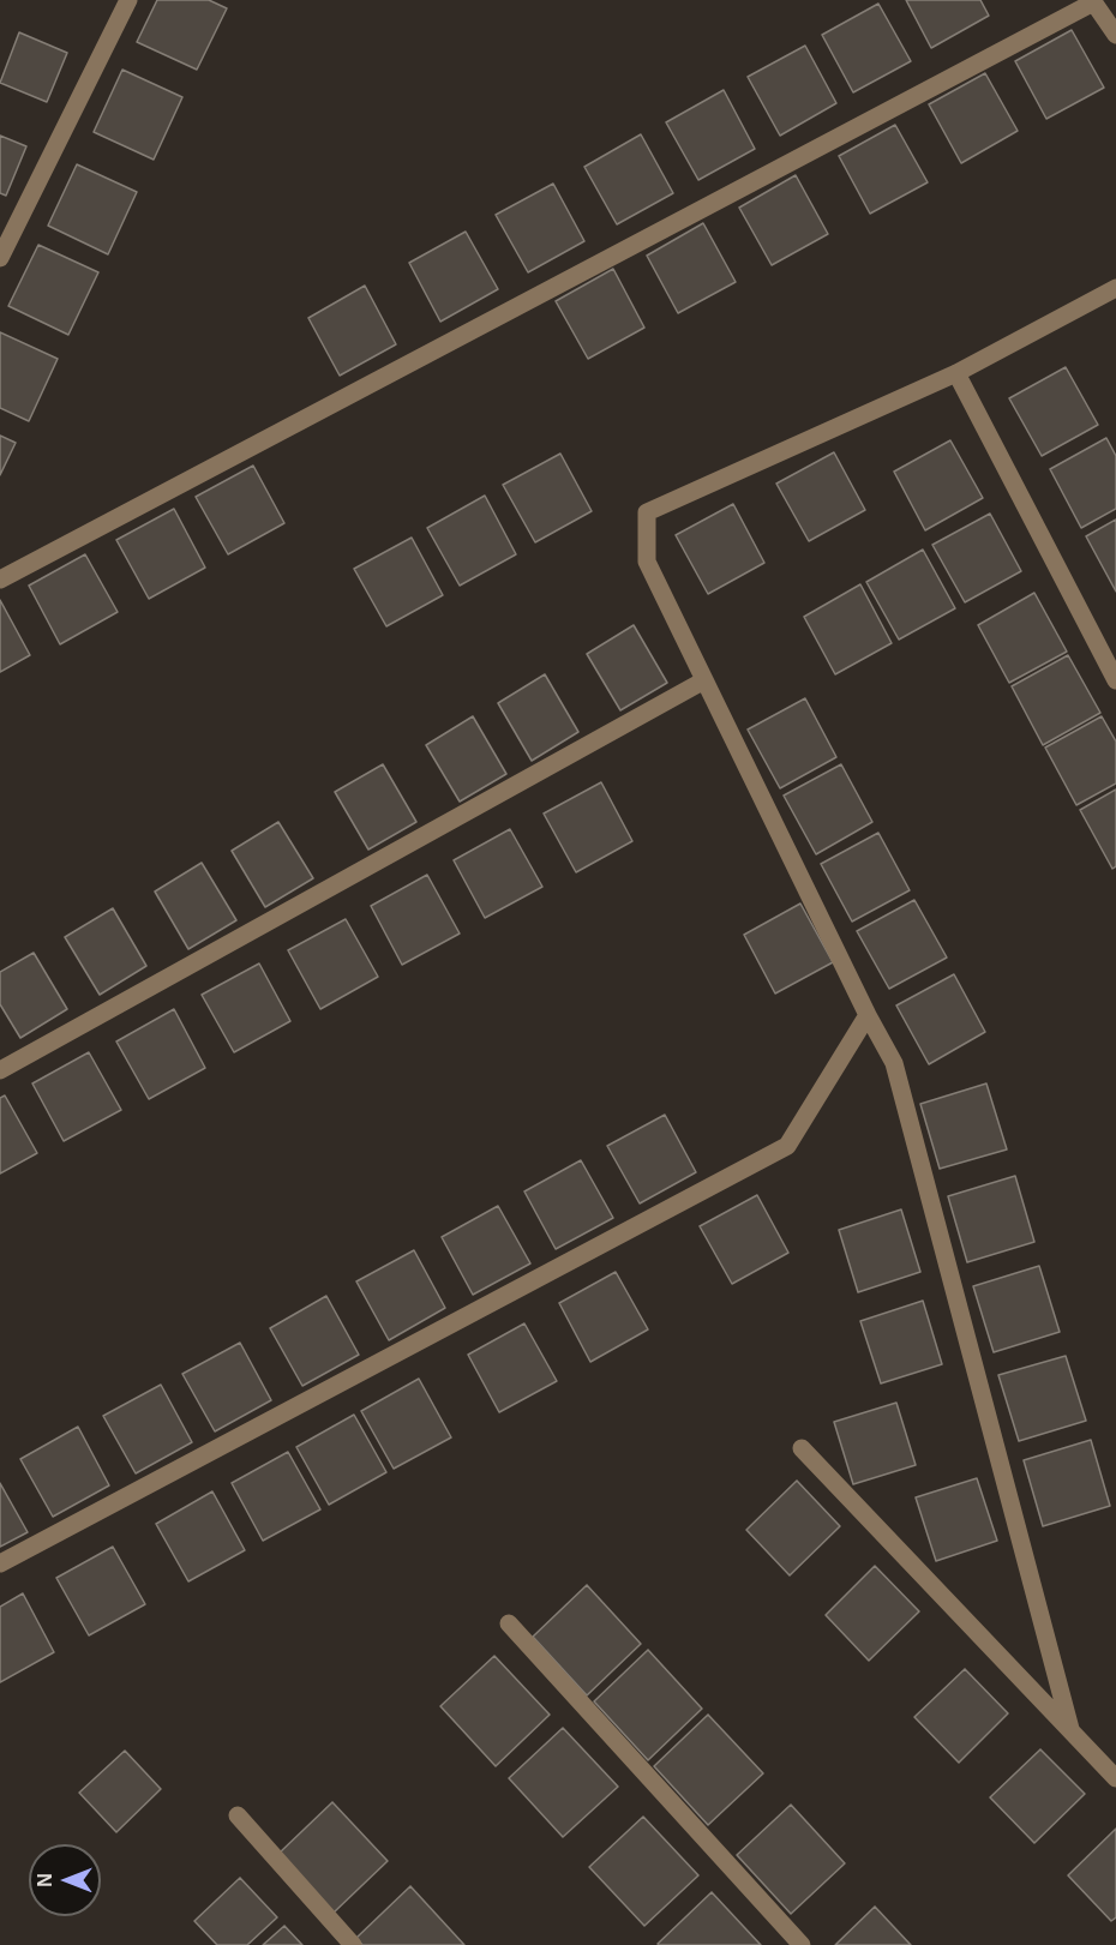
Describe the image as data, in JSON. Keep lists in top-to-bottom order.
{
  "north": "left"
}
